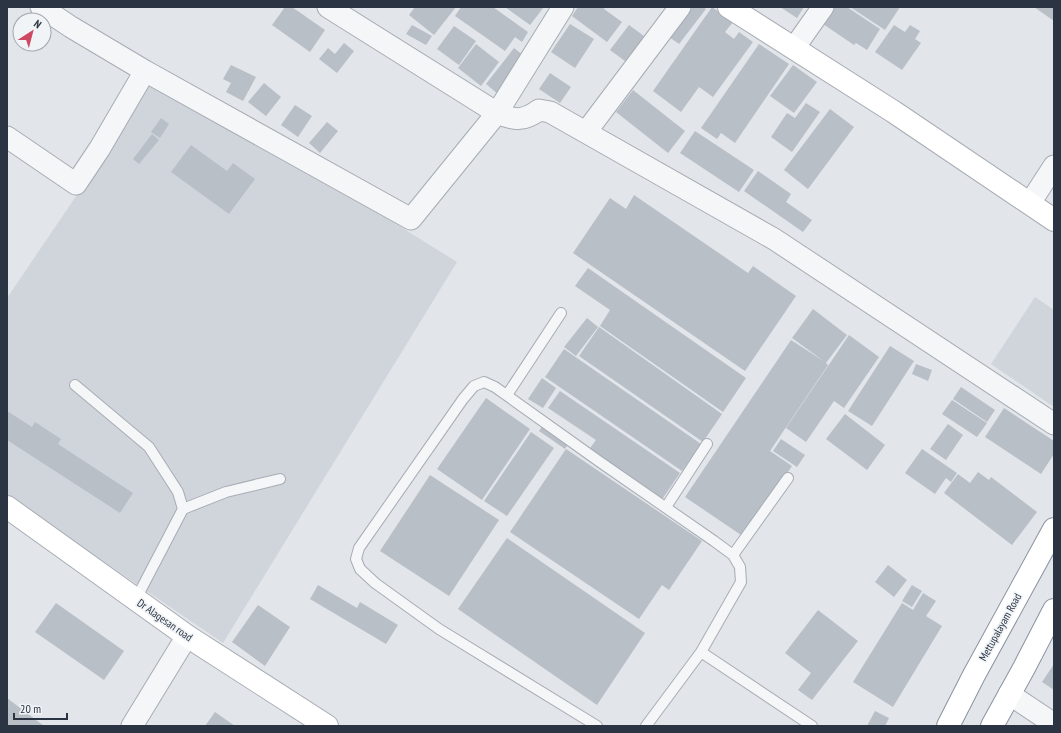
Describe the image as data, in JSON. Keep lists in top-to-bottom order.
{
  "streets": {
    "main road": ["Dr Alagesan road", "Mettupalayam Road"]
  },
  "scale_bar": "20 m",
  "north": "top right"
}
